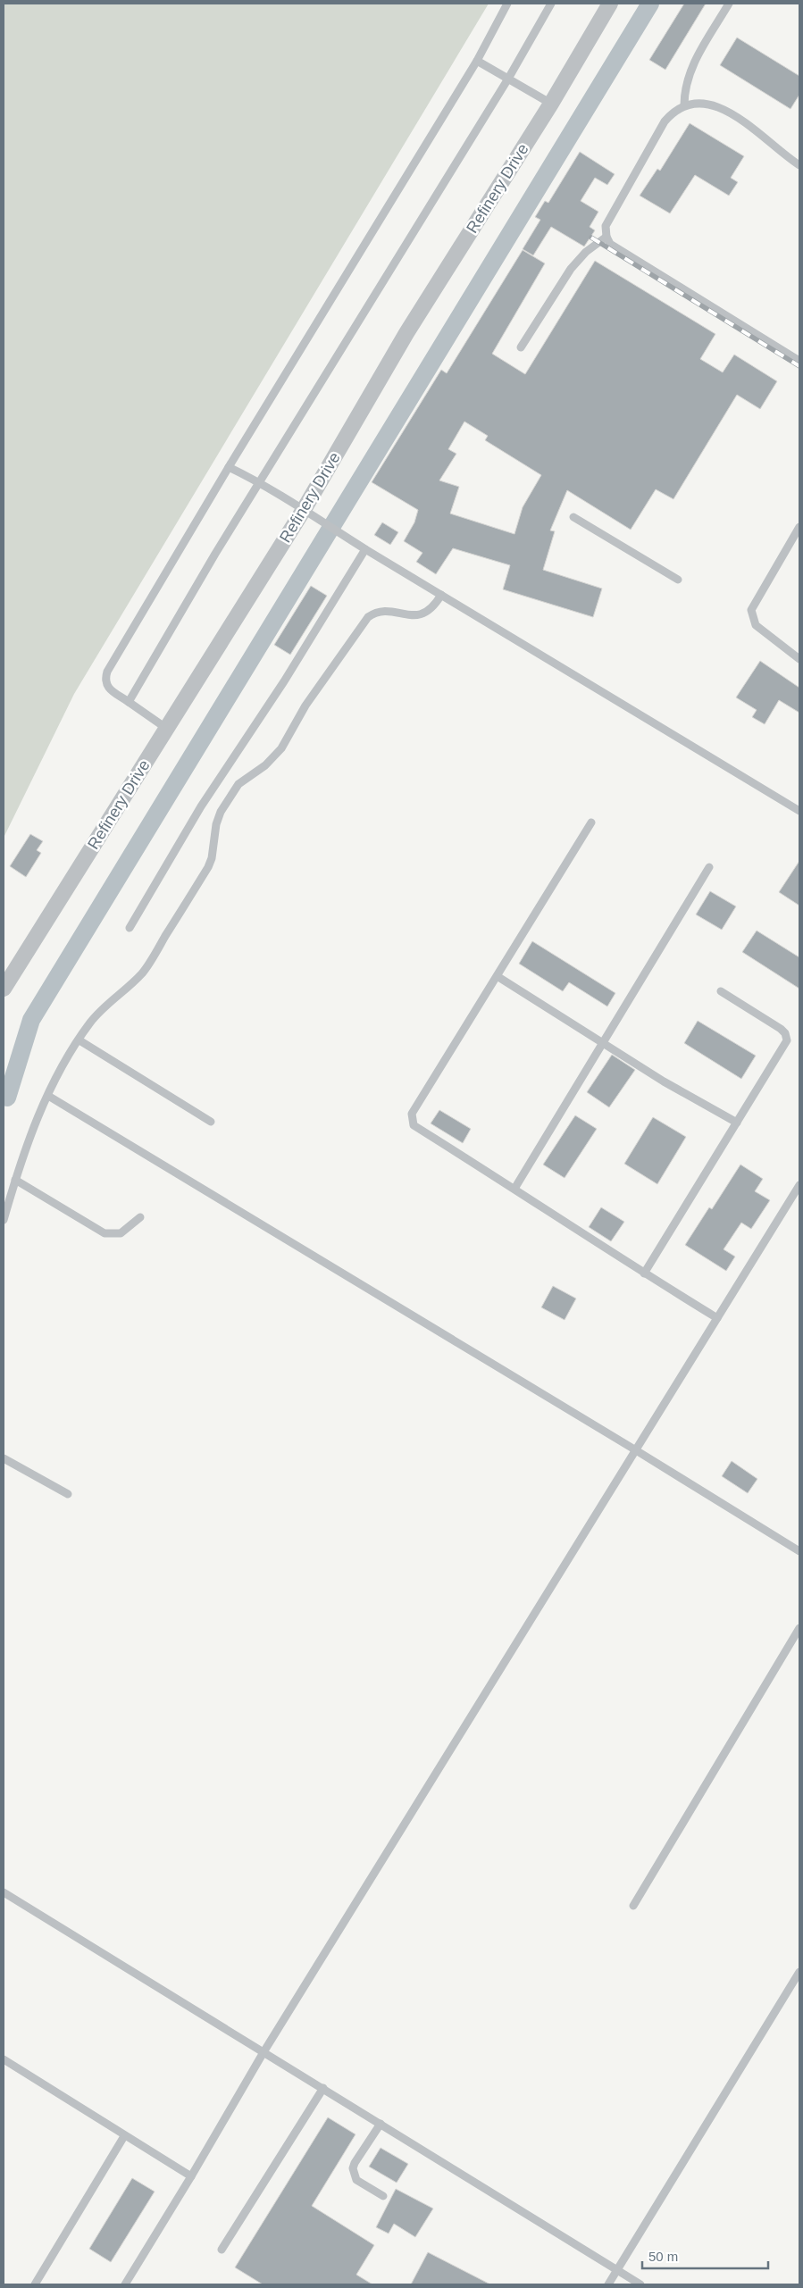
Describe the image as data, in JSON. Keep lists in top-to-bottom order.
{
  "streets": {
    "street": ["Refinery Drive"]
  },
  "scale_bar": "50 m"
}
